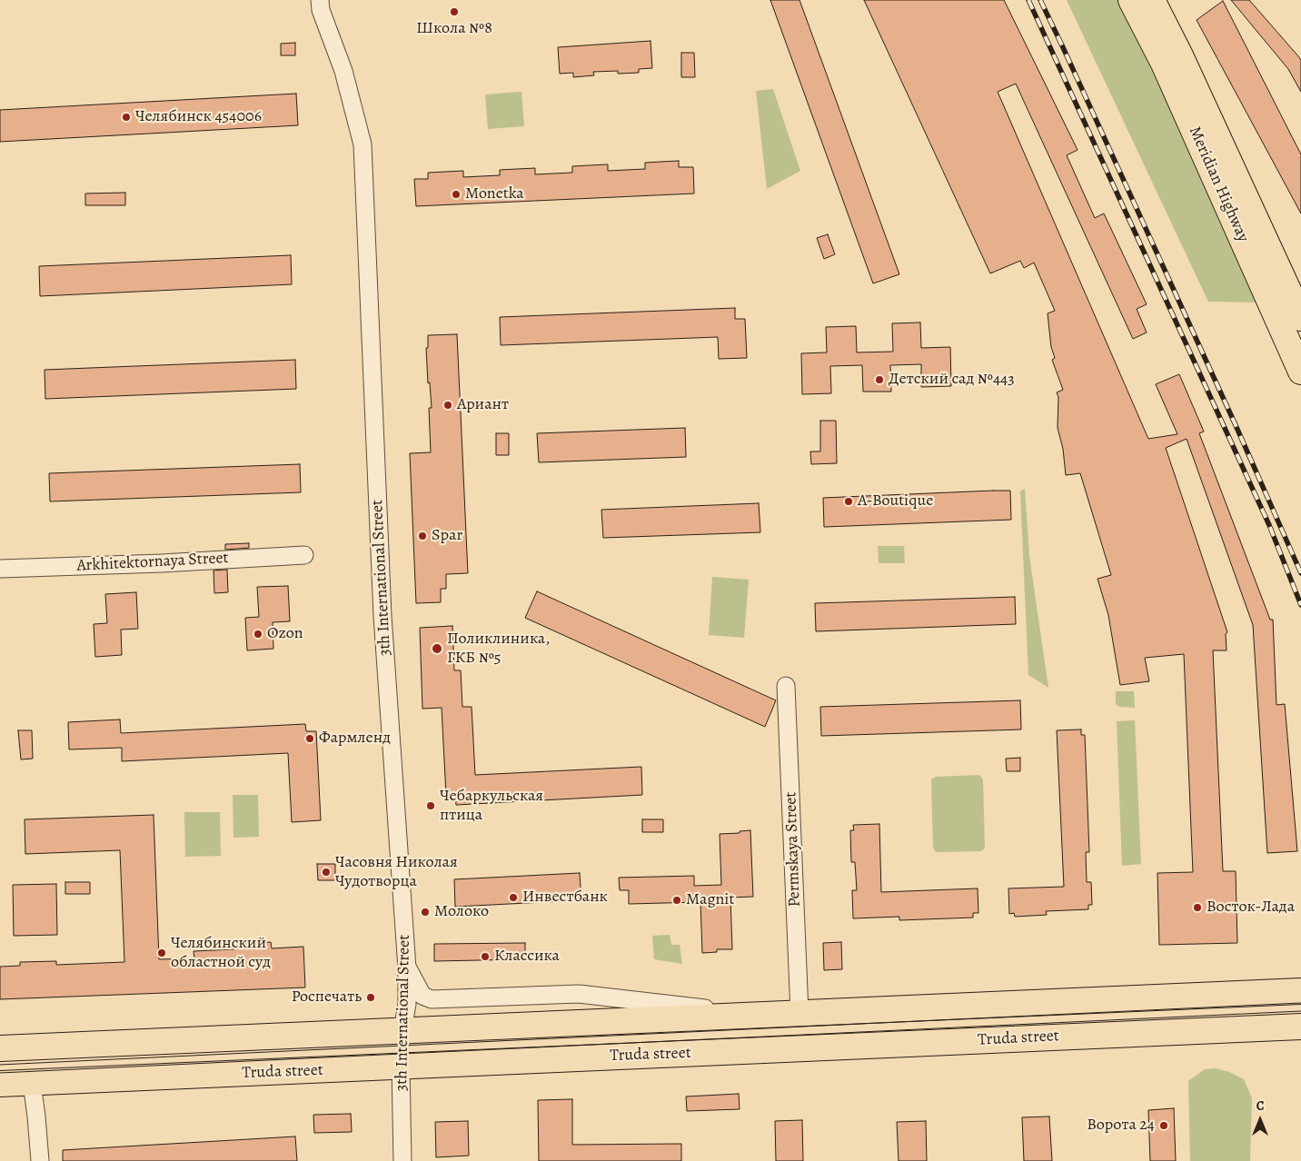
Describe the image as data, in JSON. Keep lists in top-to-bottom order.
{
  "streets": {
    "main road": ["Meridian Highway", "3th International Street", "Truda street"],
    "street": ["Arkhitektornaya Street", "Permskaya Street"]
  },
  "crossings": [
    ["3th International Street", "Truda street"]
  ],
  "places": [
    "Школа №8",
    "Челябинск 454006",
    "Monetka",
    "Детский сад №443",
    "Ариант",
    "A-Boutique",
    "Spar",
    "Ozon",
    "Поликлиника, ГКБ №5",
    "Фармленд",
    "Чебаркульская птица",
    "Часовня Николая Чудотворца",
    "Инвестбанк",
    "Magnit",
    "Восток-Лада",
    "Молоко",
    "Челябинский областной суд",
    "Классика",
    "Роспечать",
    "Ворота 24"
  ],
  "north": "top"
}
